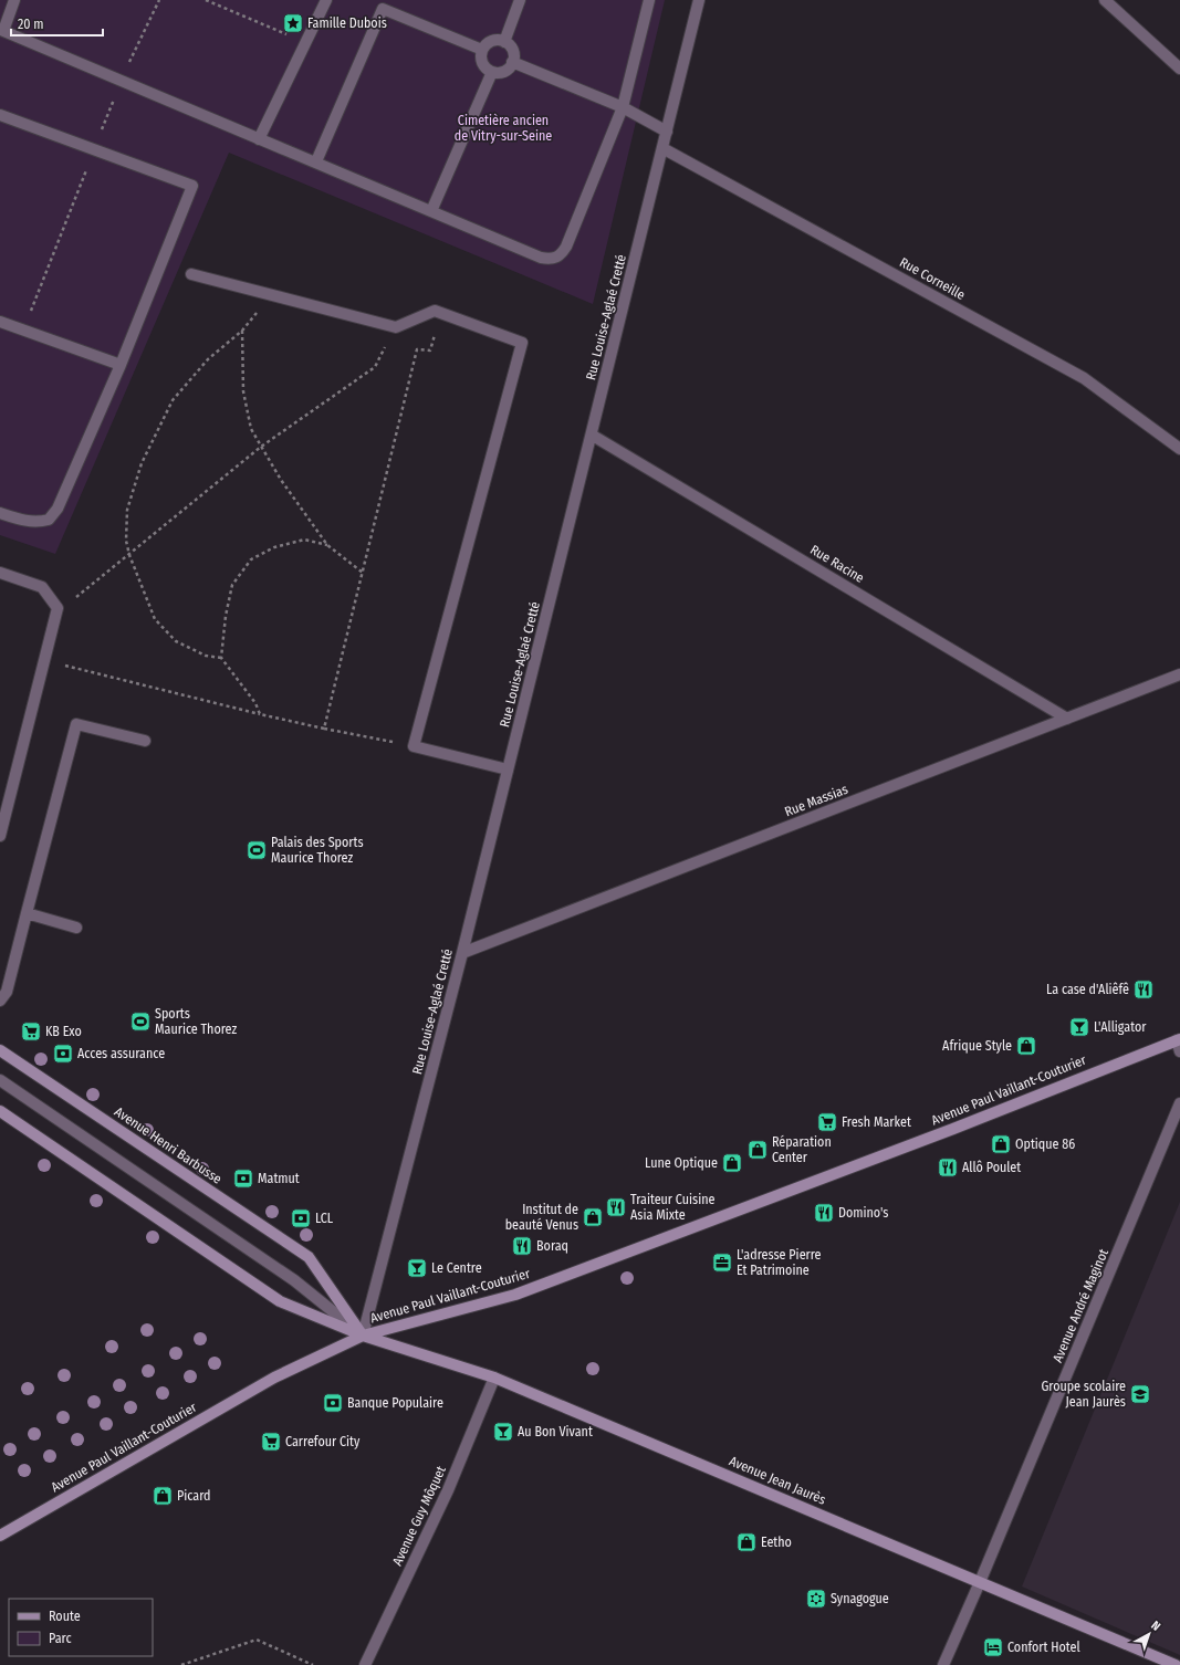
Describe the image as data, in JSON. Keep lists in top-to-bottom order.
{
  "streets": {
    "main road": ["Avenue Paul Vaillant-Couturier", "Avenue Henri Barbusse", "Avenue Jean Jaurès"],
    "street": [
      "Rue Corneille",
      "Rue Louise-Aglaé Cretté",
      "Rue Racine",
      "Rue Massias",
      "Avenue André Maginot",
      "Avenue Guy Môquet"
    ]
  },
  "crossings": [
    ["Rue Corneille", "Rue Louise-Aglaé Cretté"],
    ["Rue Louise-Aglaé Cretté", "Rue Racine"],
    ["Rue Louise-Aglaé Cretté", "Rue Massias"],
    ["Rue Louise-Aglaé Cretté", "Avenue Paul Vaillant-Couturier"],
    ["Rue Louise-Aglaé Cretté", "Avenue Henri Barbusse"],
    ["Rue Louise-Aglaé Cretté", "Avenue Jean Jaurès"],
    ["Rue Racine", "Rue Massias"],
    ["Avenue Paul Vaillant-Couturier", "Avenue Henri Barbusse"],
    ["Avenue Paul Vaillant-Couturier", "Avenue Jean Jaurès"],
    ["Avenue Henri Barbusse", "Avenue Jean Jaurès"],
    ["Avenue André Maginot", "Avenue Jean Jaurès"],
    ["Avenue Jean Jaurès", "Avenue Guy Môquet"]
  ],
  "parks": ["Cimetière ancien de Vitry-sur-Seine"],
  "places": {
    "place": ["Famille Dubois"],
    "sports": ["Palais des Sports Maurice Thorez", "Sports Maurice Thorez"],
    "restaurant": [
      "La case d'Aliêfê",
      "Allô Poulet",
      "Traiteur Cuisine Asia Mixte",
      "Domino's",
      "Boraq"
    ],
    "bar": ["L'Alligator", "Le Centre", "Au Bon Vivant"],
    "supermarket": ["KB Exo", "Fresh Market", "Carrefour City"],
    "shop": [
      "Afrique Style",
      "Optique 86",
      "Réparation Center",
      "Lune Optique",
      "Institut de beauté Venus",
      "Picard",
      "Eetho"
    ],
    "bank": [
      "Acces assurance",
      "Matmut",
      "LCL",
      "Banque Populaire"
    ],
    "office": ["L'adresse Pierre Et Patrimoine"],
    "school or university": ["Groupe scolaire Jean Jaurès"],
    "synagogue": ["Synagogue"],
    "hotel": ["Confort Hotel"]
  },
  "legend": ["Route", "Parc"],
  "scale_bar": "20 m",
  "north": "top right"
}
